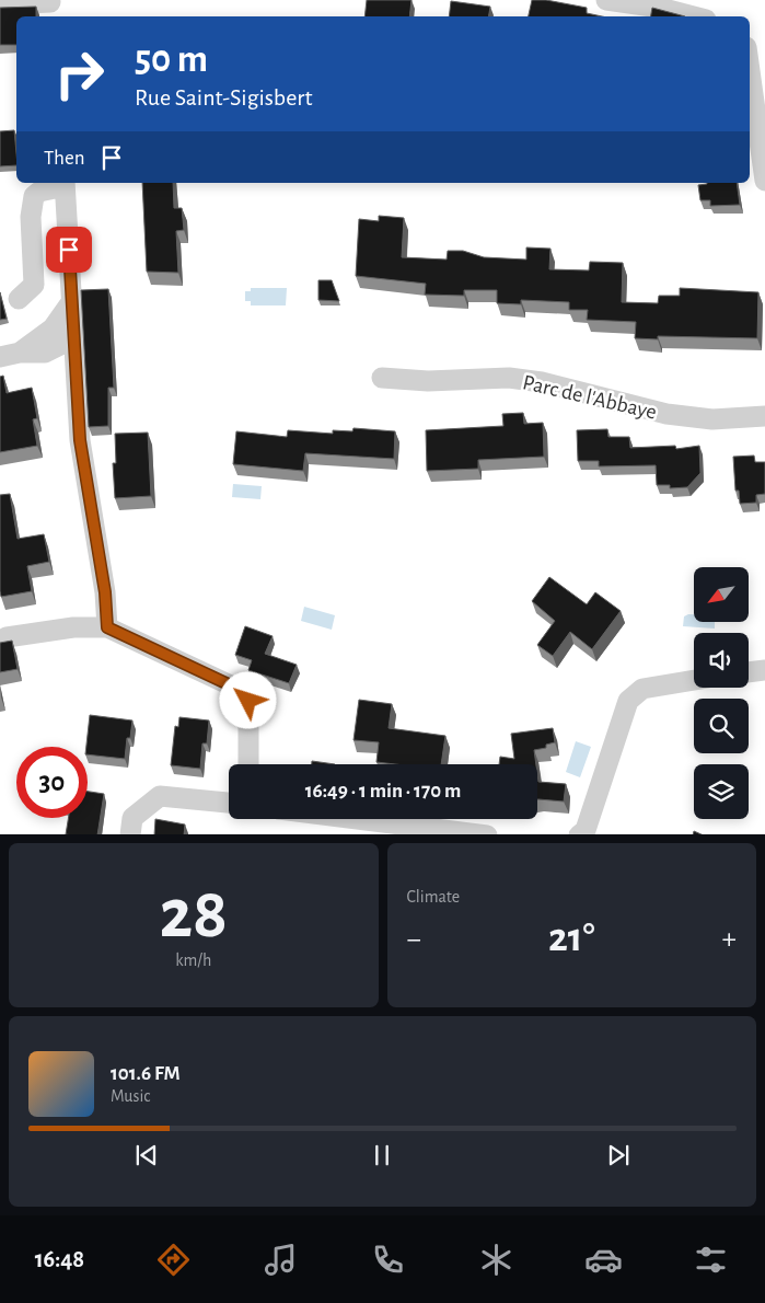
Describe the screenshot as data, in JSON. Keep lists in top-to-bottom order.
{
  "streets": {
    "street": ["Parc de l'Abbaye"]
  },
  "north": "bottom left",
  "page": {
    "turn": ["50 m", "Rue Saint-Sigisbert"],
    "then": "Then",
    "limit": "30",
    "trip": "16:49 · 1 min · 170 m",
    "tile": [
      ["28", "km/h"],
      "Climate"
    ],
    "heat": ["−", "21°", "+"],
    "song": ["101.6 FM", "Music"],
    "tabs": "16:48"
  }
}
